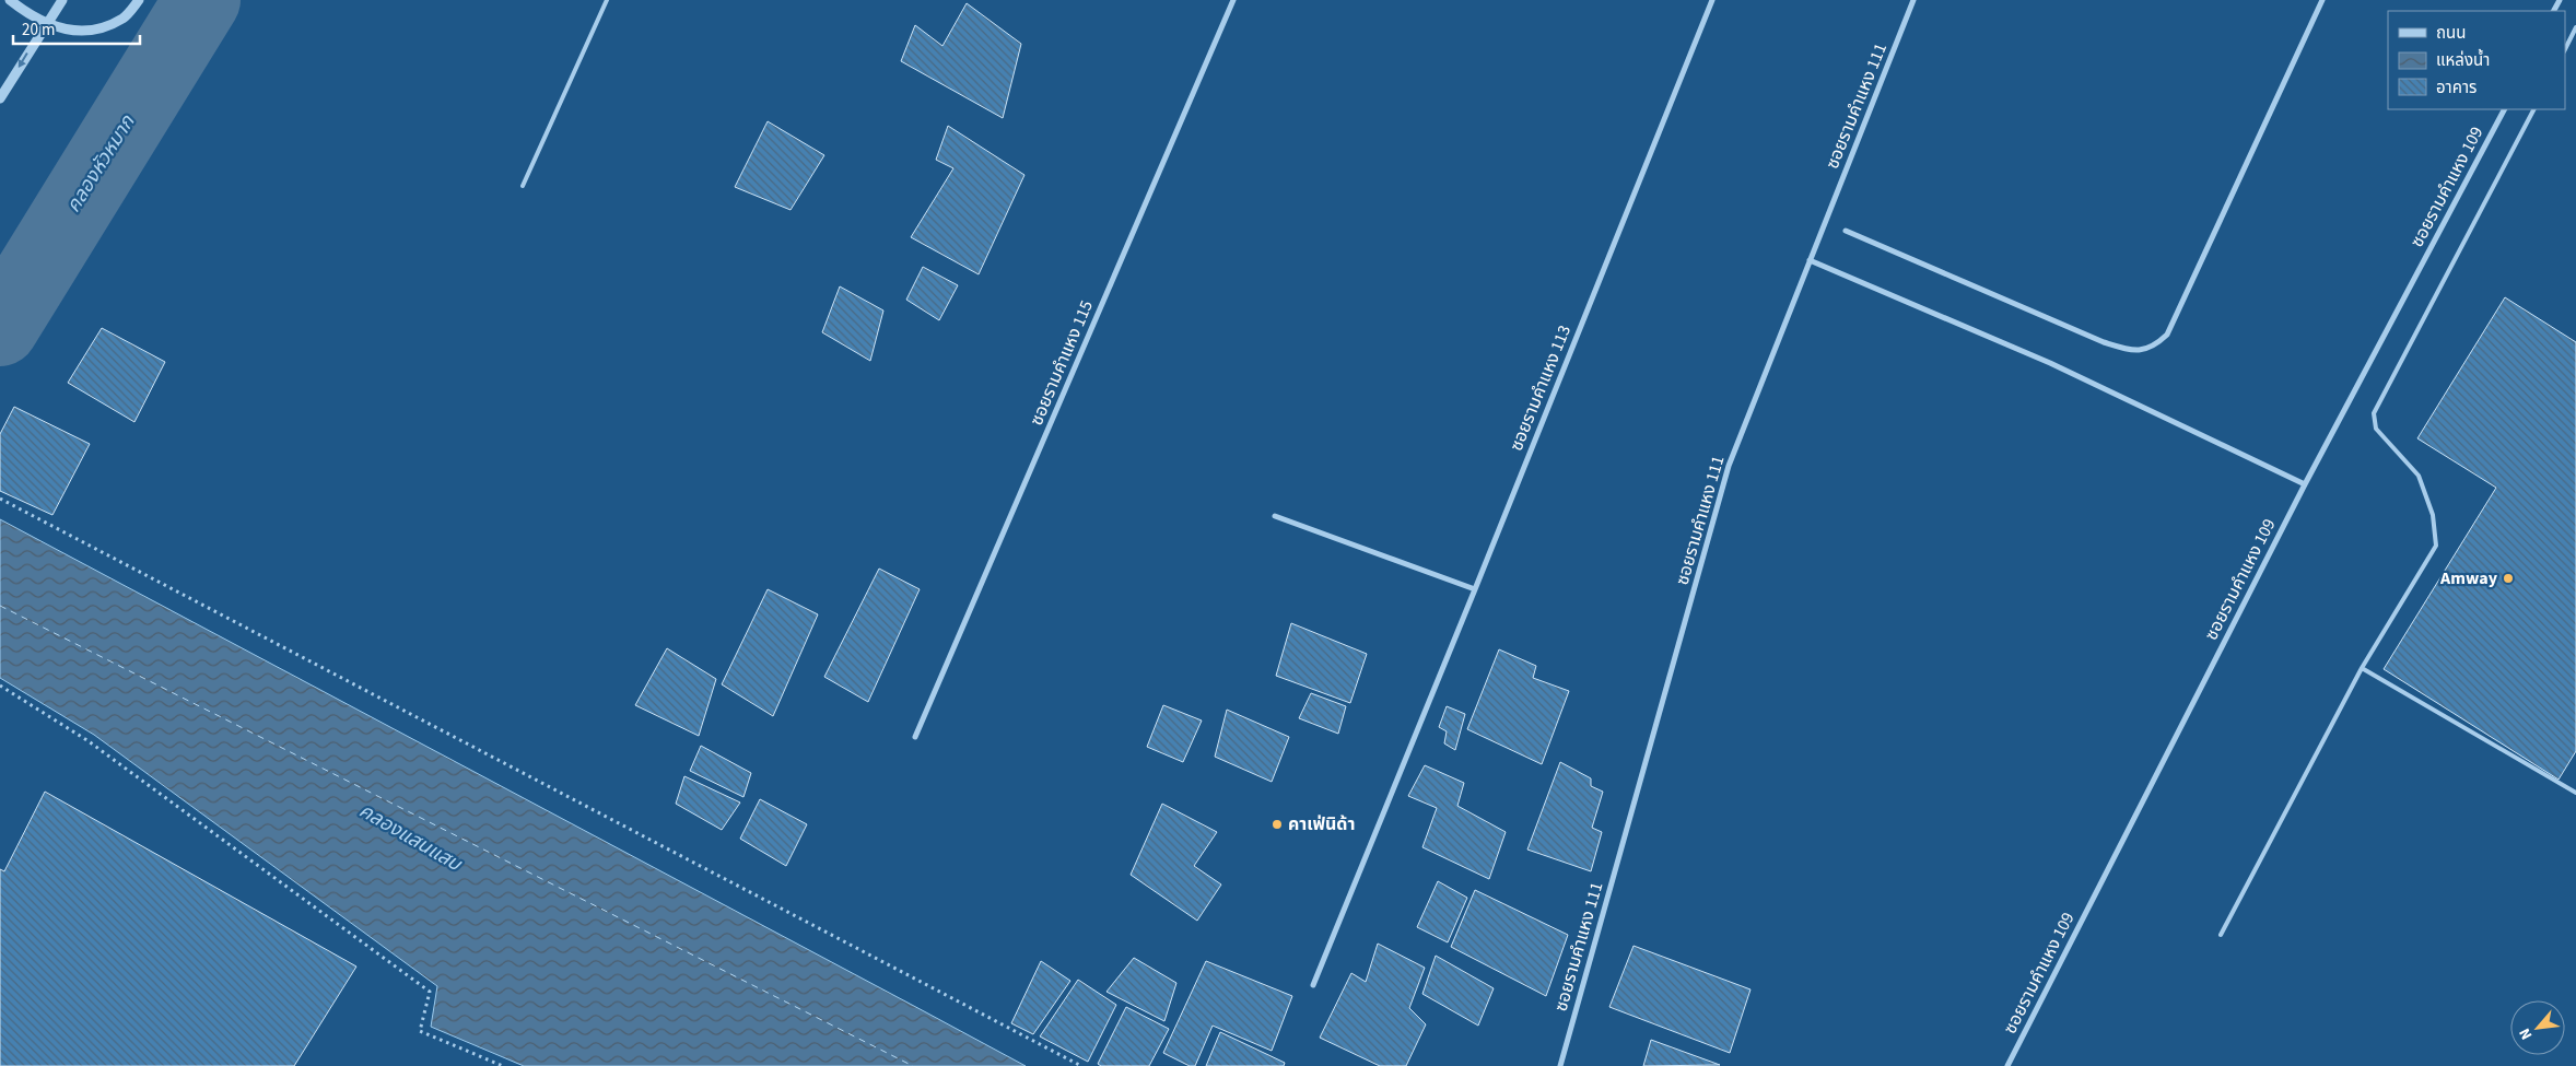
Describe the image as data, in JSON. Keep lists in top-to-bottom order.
{
  "streets": {
    "street": [
      "ซอยรามคำแหง 111",
      "ซอยรามคำแหง 109",
      "ซอยรามคำแหง 115",
      "ซอยรามคำแหง 113"
    ]
  },
  "water": ["คลองหัวหมาก", "คลองแสนแสบ"],
  "places": ["Amway", "คาเฟ่นิด้า"],
  "legend": ["ถนน", "แหล่งน้ำ", "อาคาร"],
  "scale_bar": "20 m",
  "north": "bottom left"
}
